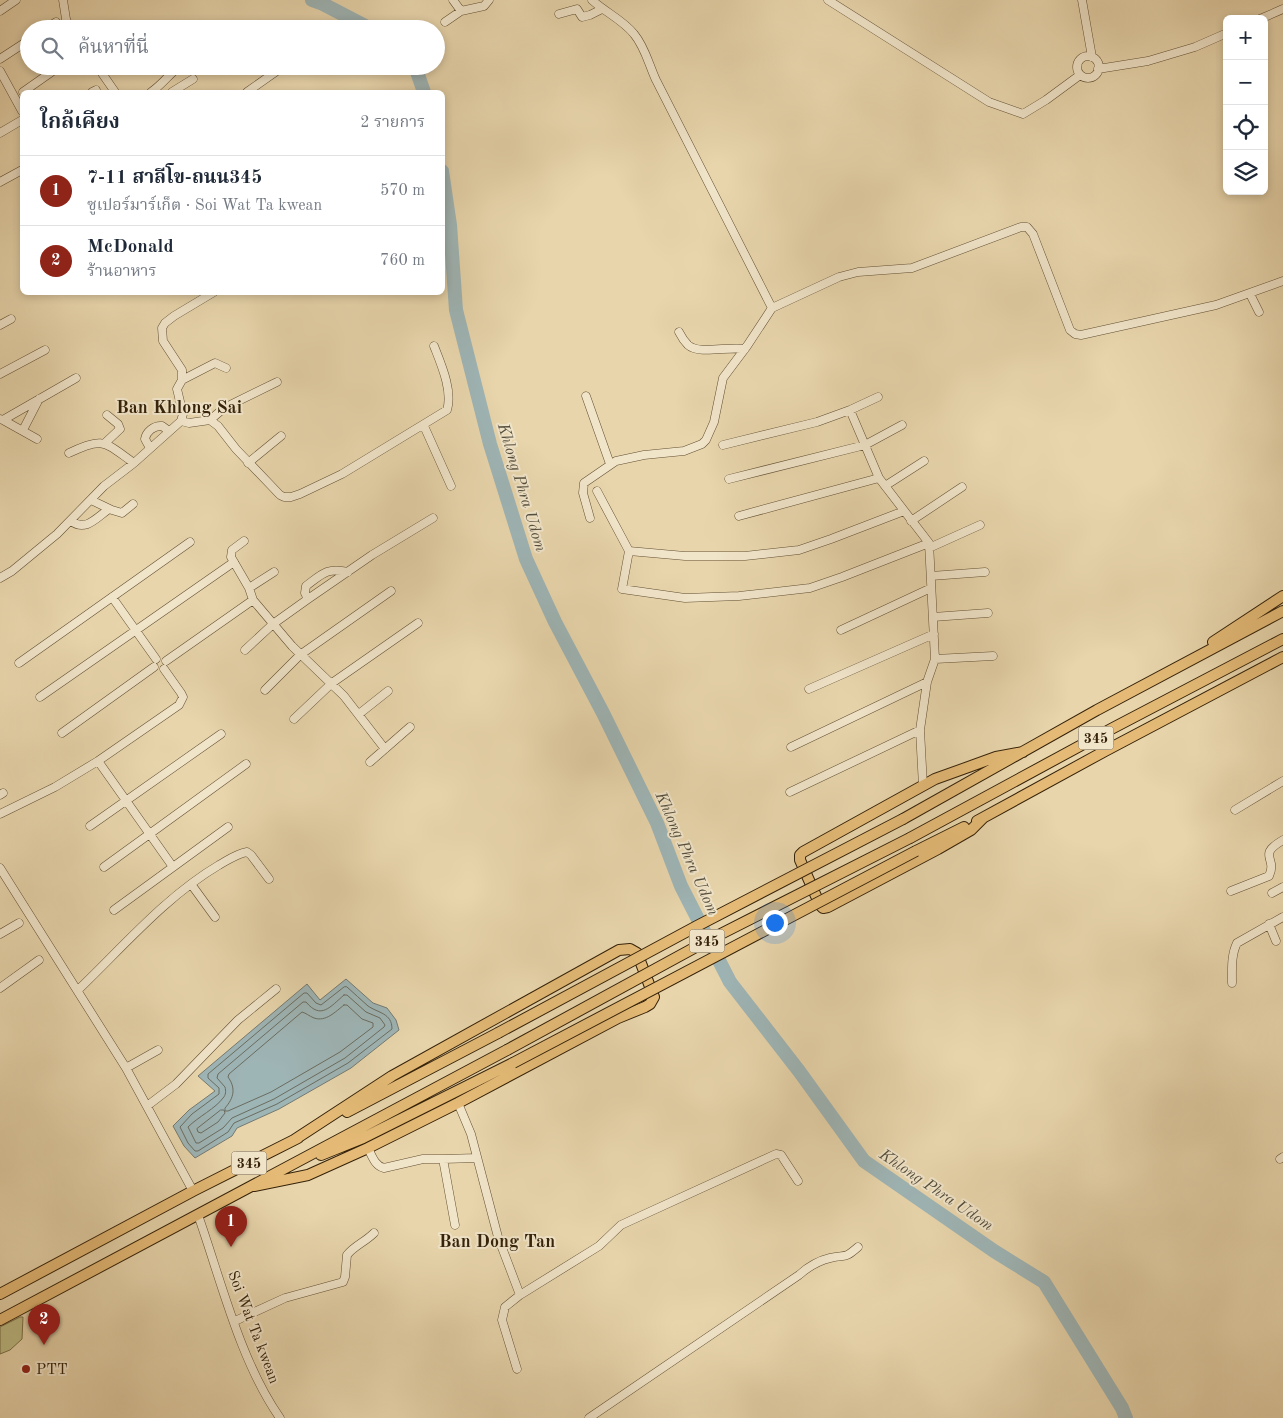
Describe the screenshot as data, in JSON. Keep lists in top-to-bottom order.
{
  "streets": {
    "main road": ["345"],
    "street": ["Soi Wat Ta kwean"]
  },
  "crossings": [
    ["345", "Soi Wat Ta kwean"]
  ],
  "districts": ["Ban Khlong Sai", "Ban Dong Tan"],
  "water": ["Khlong Phra Udom"],
  "places": ["PTT"],
  "page": {
    "map_buttons": ["+", "−"],
    "search": "ค้นหาที่นี่",
    "heading": ["ใกล้เคียง", "2 รายการ"],
    "list": [
      {
        "mark": "1",
        "name": "7-11 สาลีโข-ถนน345",
        "note": "ซูเปอร์มาร์เก็ต · Soi Wat Ta kwean",
        "value": "570 m"
      },
      {
        "mark": "2",
        "name": "McDonald",
        "note": "ร้านอาหาร",
        "value": "760 m"
      }
    ],
    "pins": ["1", "2"]
  }
}
